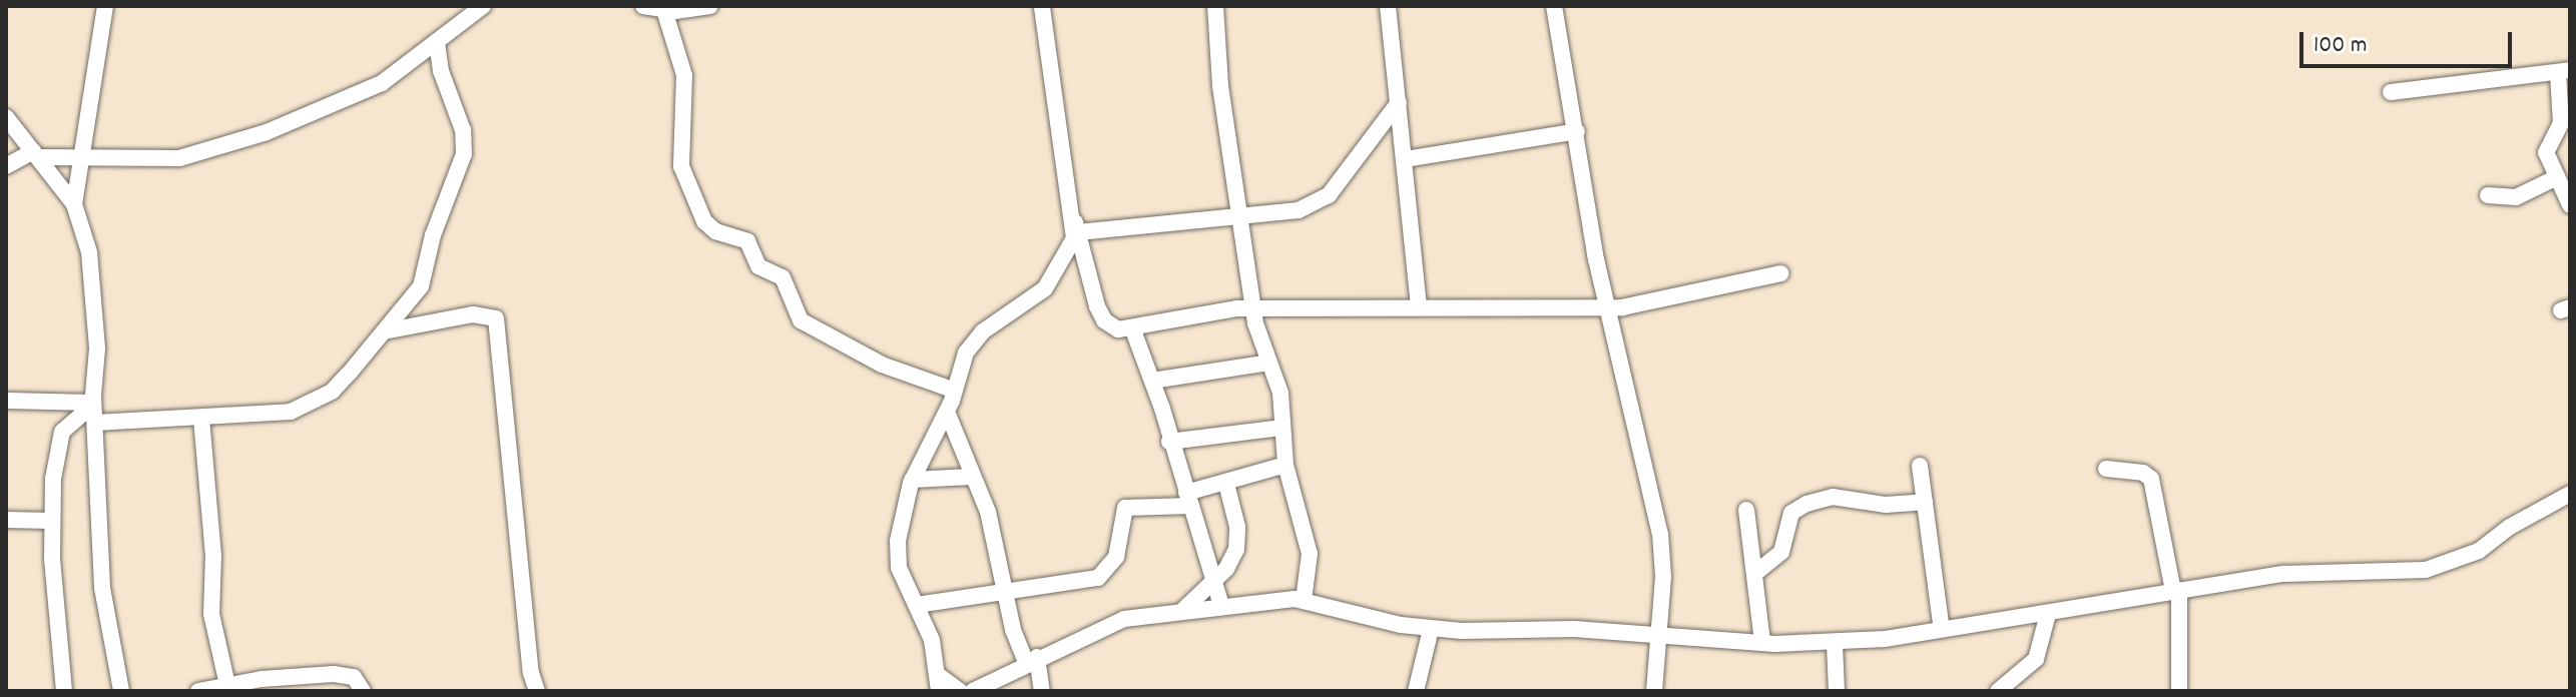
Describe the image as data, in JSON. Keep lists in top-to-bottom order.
{
  "scale_bar": "100 m"
}
